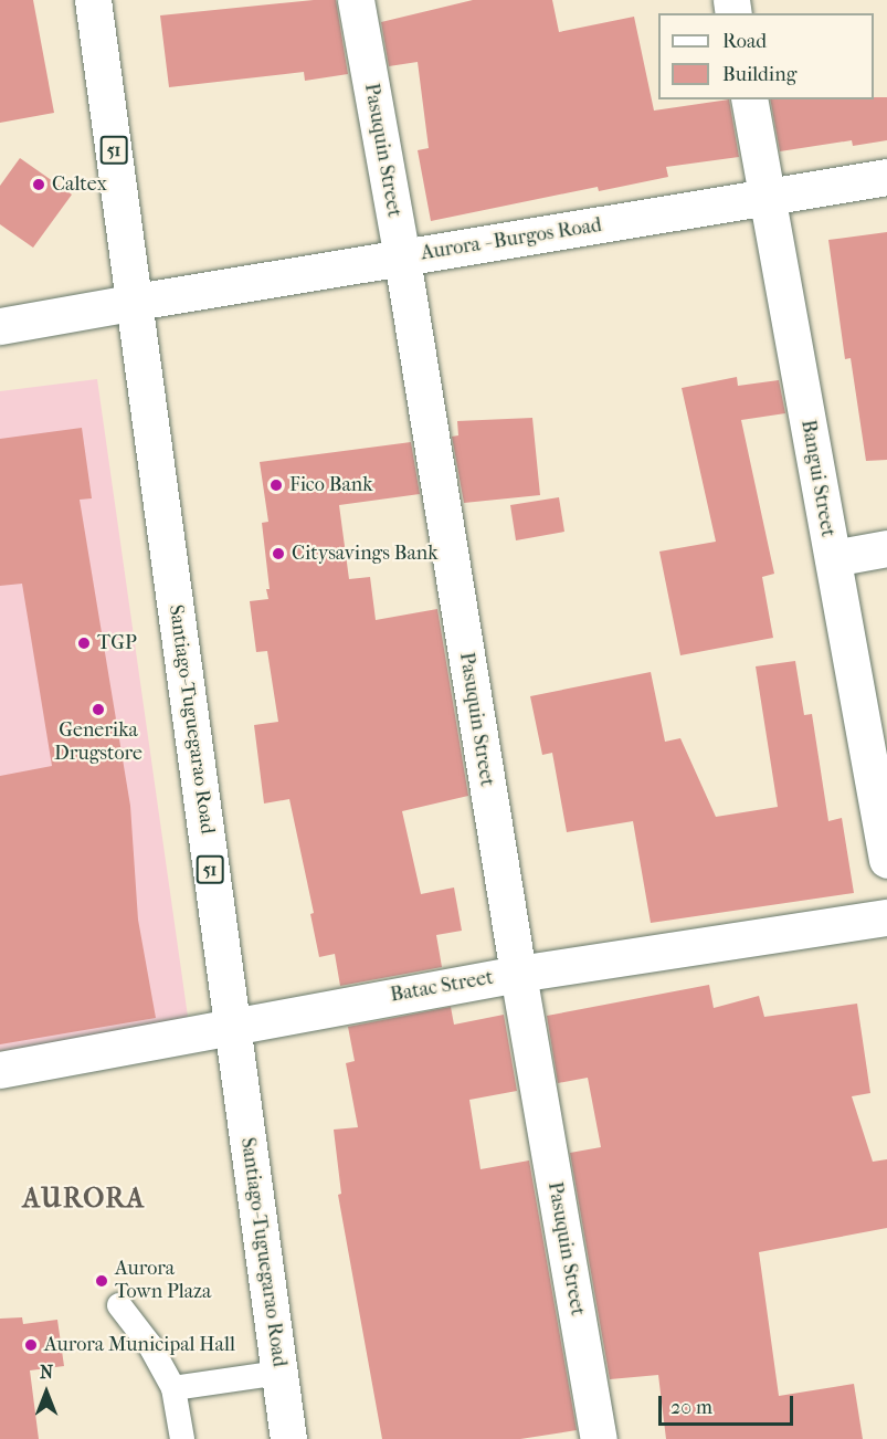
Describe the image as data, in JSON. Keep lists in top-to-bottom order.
{
  "streets": {
    "main road": [
      "51",
      "Pasuquin Street",
      "Aurora - Burgos Road",
      "Bangui Street",
      "Santiago-Tuguegarao Road",
      "Batac Street"
    ]
  },
  "crossings": [
    ["Pasuquin Street", "Aurora - Burgos Road"],
    ["Pasuquin Street", "Batac Street"],
    ["Aurora - Burgos Road", "Bangui Street"],
    ["Aurora - Burgos Road", "Santiago-Tuguegarao Road"],
    ["Santiago-Tuguegarao Road", "Batac Street"]
  ],
  "districts": ["AURORA"],
  "places": [
    "Caltex",
    "Fico Bank",
    "Citysavings Bank",
    "TGP",
    "Generika Drugstore",
    "Aurora Town Plaza",
    "Aurora Municipal Hall"
  ],
  "legend": ["Road", "Building"],
  "scale_bar": "20 m",
  "north": "top"
}
